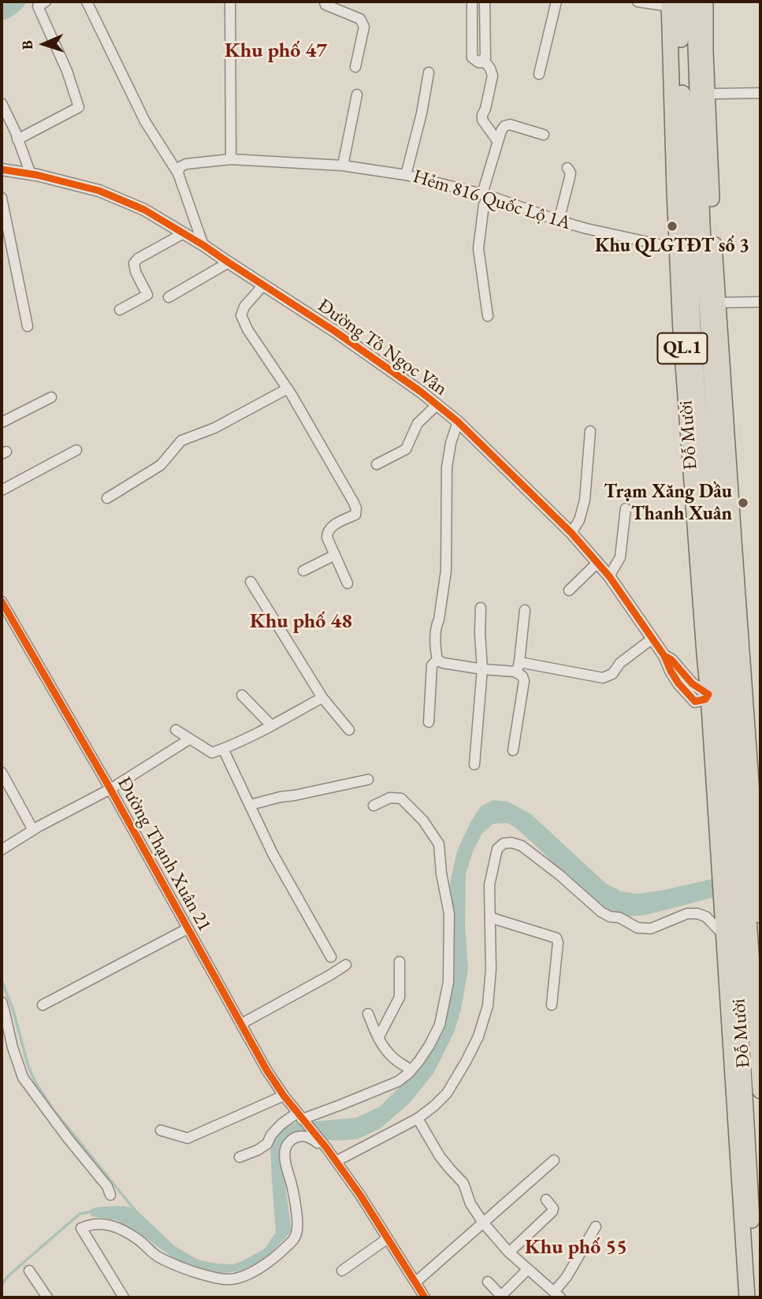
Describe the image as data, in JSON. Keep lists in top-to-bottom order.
{
  "streets": {
    "highway": ["QL.1", "Đỗ Mười"],
    "street": ["Hẻm 816 Quốc Lộ 1A", "Đường Tô Ngọc Vân", "Đường Thạnh Xuân 21"]
  },
  "crossings": [
    ["Hẻm 816 Quốc Lộ 1A", "Đỗ Mười"],
    ["Đường Tô Ngọc Vân", "Đỗ Mười"],
    ["QL.1", "Đỗ Mười"]
  ],
  "districts": ["Khu phố 47", "Khu phố 48", "Khu phố 55"],
  "places": ["Khu QLGTĐT số 3", "Trạm Xăng Dầu Thanh Xuân"],
  "north": "left"
}
